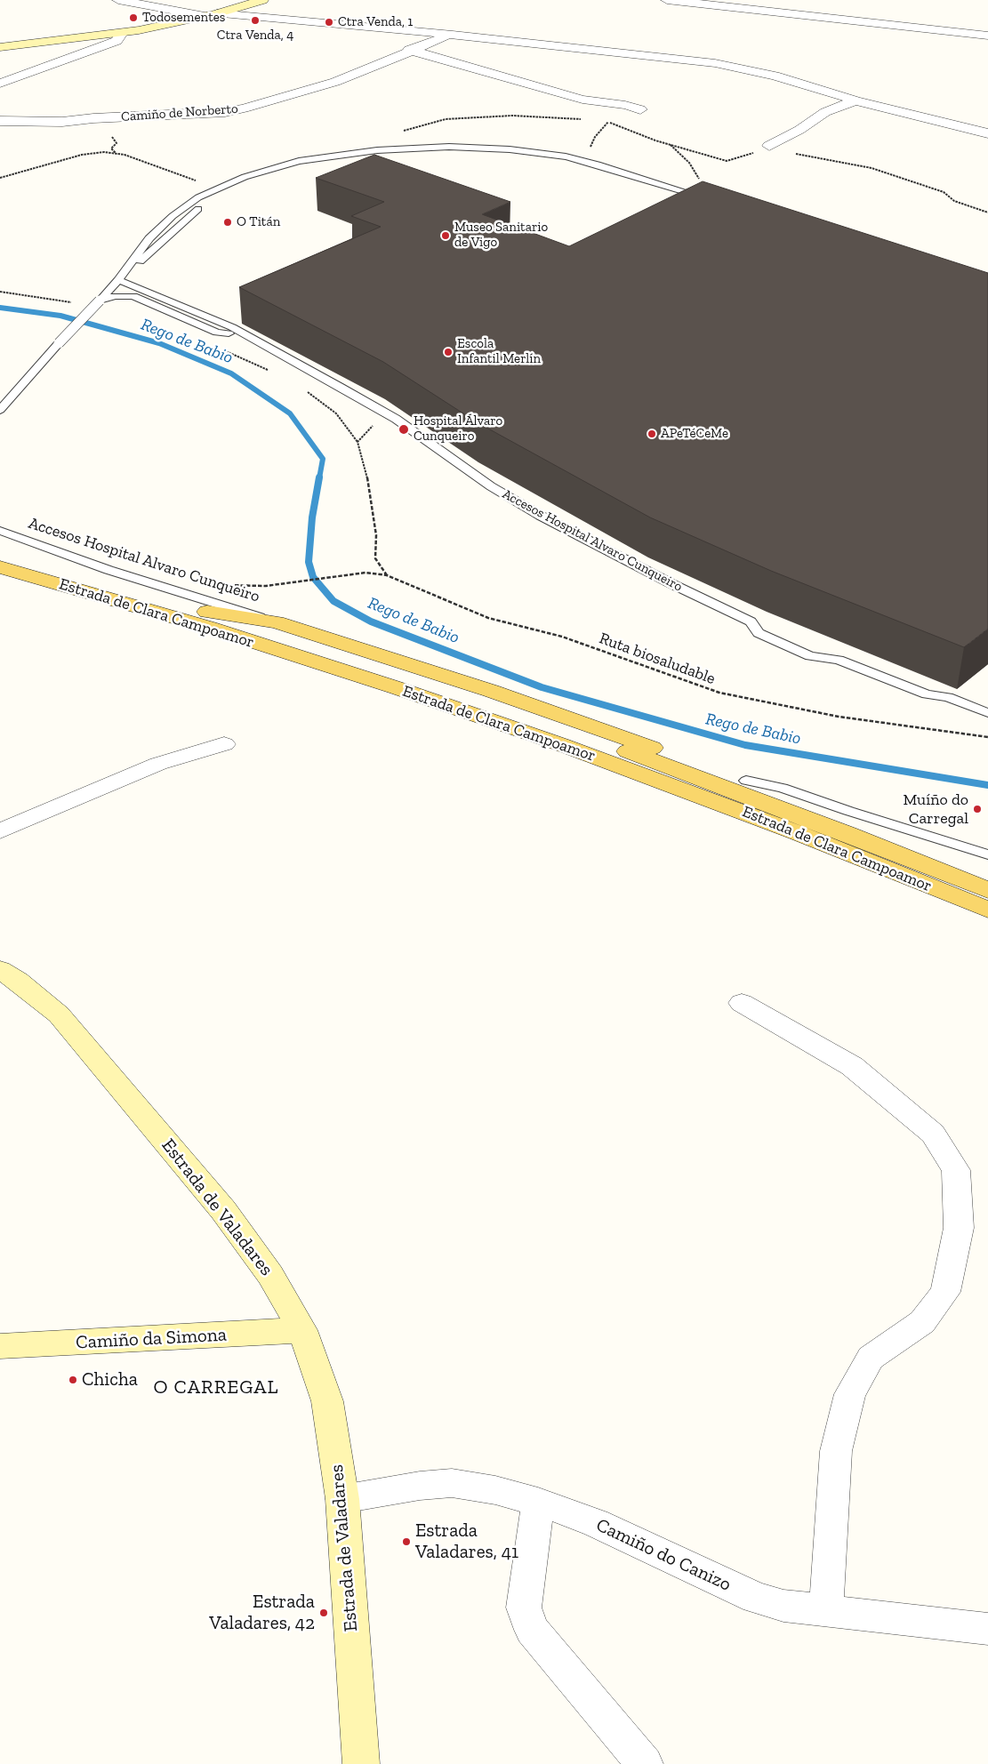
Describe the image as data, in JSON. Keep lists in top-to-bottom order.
{
  "streets": {
    "main road": ["Estrada de Clara Campoamor", "Estrada de Valadares", "Camiño da Simona"],
    "street": ["Camiño de Norberto", "Camiño do Canizo"],
    "lane": ["Accesos Hospital Alvaro Cunqueiro"],
    "path": ["Ruta biosaludable"]
  },
  "crossings": [
    ["Accesos Hospital Alvaro Cunqueiro", "Estrada de Clara Campoamor"],
    ["Accesos Hospital Alvaro Cunqueiro", "Ruta biosaludable"],
    ["Estrada de Valadares", "Camiño da Simona"],
    ["Estrada de Valadares", "Camiño do Canizo"]
  ],
  "districts": ["O CARREGAL"],
  "water": ["Rego de Babio"],
  "places": [
    "Todosementes",
    "Ctra Venda, 4",
    "Ctra Venda, 1",
    "O Titán",
    "Museo Sanitario de Vigo",
    "Escola Infantil Merlín",
    "Hospital Álvaro Cunqueiro",
    "APeTéCeMe",
    "Muíño do Carregal",
    "Chicha",
    "Estrada Valadares, 41",
    "Estrada Valadares, 42"
  ]
}
